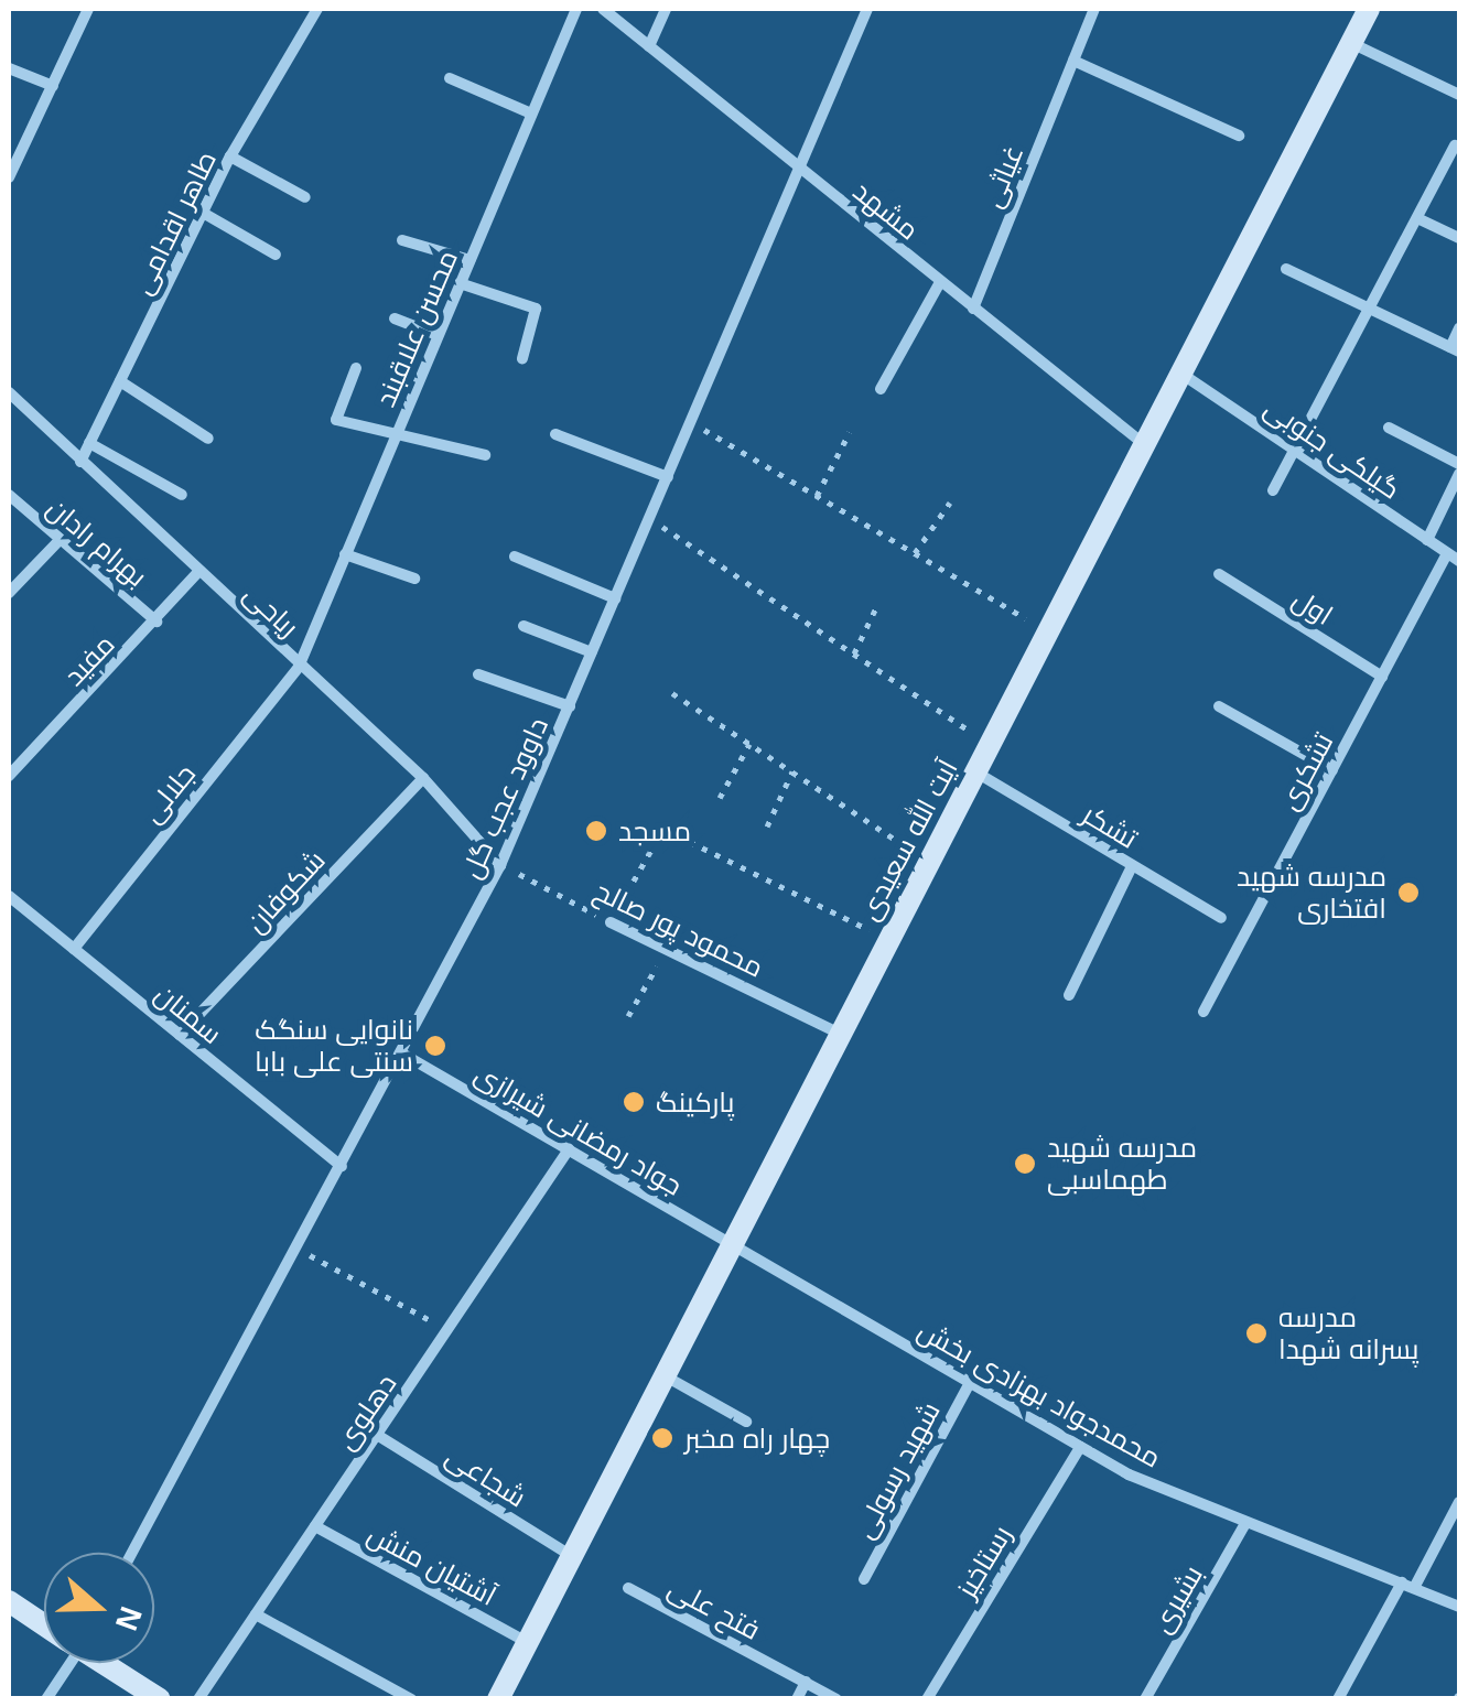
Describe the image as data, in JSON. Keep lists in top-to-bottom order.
{
  "streets": {
    "main road": ["آیت الله سعیدی"],
    "street": [
      "غیاثی",
      "مشهد",
      "طاهر اقدامی",
      "محسن علاقبند",
      "گیلکی جنوبی",
      "بهرام رادان",
      "اول",
      "ریاحی",
      "مفید",
      "تشکری",
      "جلالی",
      "داوود عجب گل",
      "تشکر",
      "شکوفان",
      "محمود پور صالح",
      "سمنان",
      "جواد رمضانی شیرازی",
      "محمدجواد بهزادی بخش",
      "دهلوی",
      "شهید رسولی",
      "شجاعی",
      "رستاخیز",
      "آشتیان منش",
      "بشیری",
      "فتح علی"
    ]
  },
  "crossings": [
    ["غیاثی", "مشهد"],
    ["مشهد", "داوود عجب گل"],
    ["مشهد", "آیت الله سعیدی"],
    ["طاهر اقدامی", "ریاحی"],
    ["محسن علاقبند", "ریاحی"],
    ["محسن علاقبند", "جلالی"],
    ["گیلکی جنوبی", "تشکری"],
    ["گیلکی جنوبی", "آیت الله سعیدی"],
    ["بهرام رادان", "مفید"],
    ["اول", "تشکری"],
    ["ریاحی", "مفید"],
    ["ریاحی", "جلالی"],
    ["ریاحی", "داوود عجب گل"],
    ["ریاحی", "شکوفان"],
    ["ریاحی", "محمود پور صالح"],
    ["جلالی", "سمنان"],
    ["داوود عجب گل", "محمود پور صالح"],
    ["داوود عجب گل", "سمنان"],
    ["داوود عجب گل", "جواد رمضانی شیرازی"],
    ["تشکر", "آیت الله سعیدی"],
    ["آیت الله سعیدی", "محمود پور صالح"],
    ["آیت الله سعیدی", "جواد رمضانی شیرازی"],
    ["آیت الله سعیدی", "محمدجواد بهزادی بخش"],
    ["آیت الله سعیدی", "شجاعی"],
    ["آیت الله سعیدی", "آشتیان منش"],
    ["شکوفان", "سمنان"],
    ["جواد رمضانی شیرازی", "محمدجواد بهزادی بخش"],
    ["جواد رمضانی شیرازی", "دهلوی"],
    ["محمدجواد بهزادی بخش", "شهید رسولی"],
    ["محمدجواد بهزادی بخش", "رستاخیز"],
    ["محمدجواد بهزادی بخش", "بشیری"],
    ["دهلوی", "شجاعی"],
    ["دهلوی", "آشتیان منش"]
  ],
  "places": [
    "مسجد",
    "مدرسه شهید افتخاری",
    "نانوایی سنگک سنتی علی بابا",
    "پارکینگ",
    "مدرسه شهید طهماسبی",
    "مدرسه پسرانه شهدا",
    "چهار راه مخبر"
  ],
  "north": "right"
}
